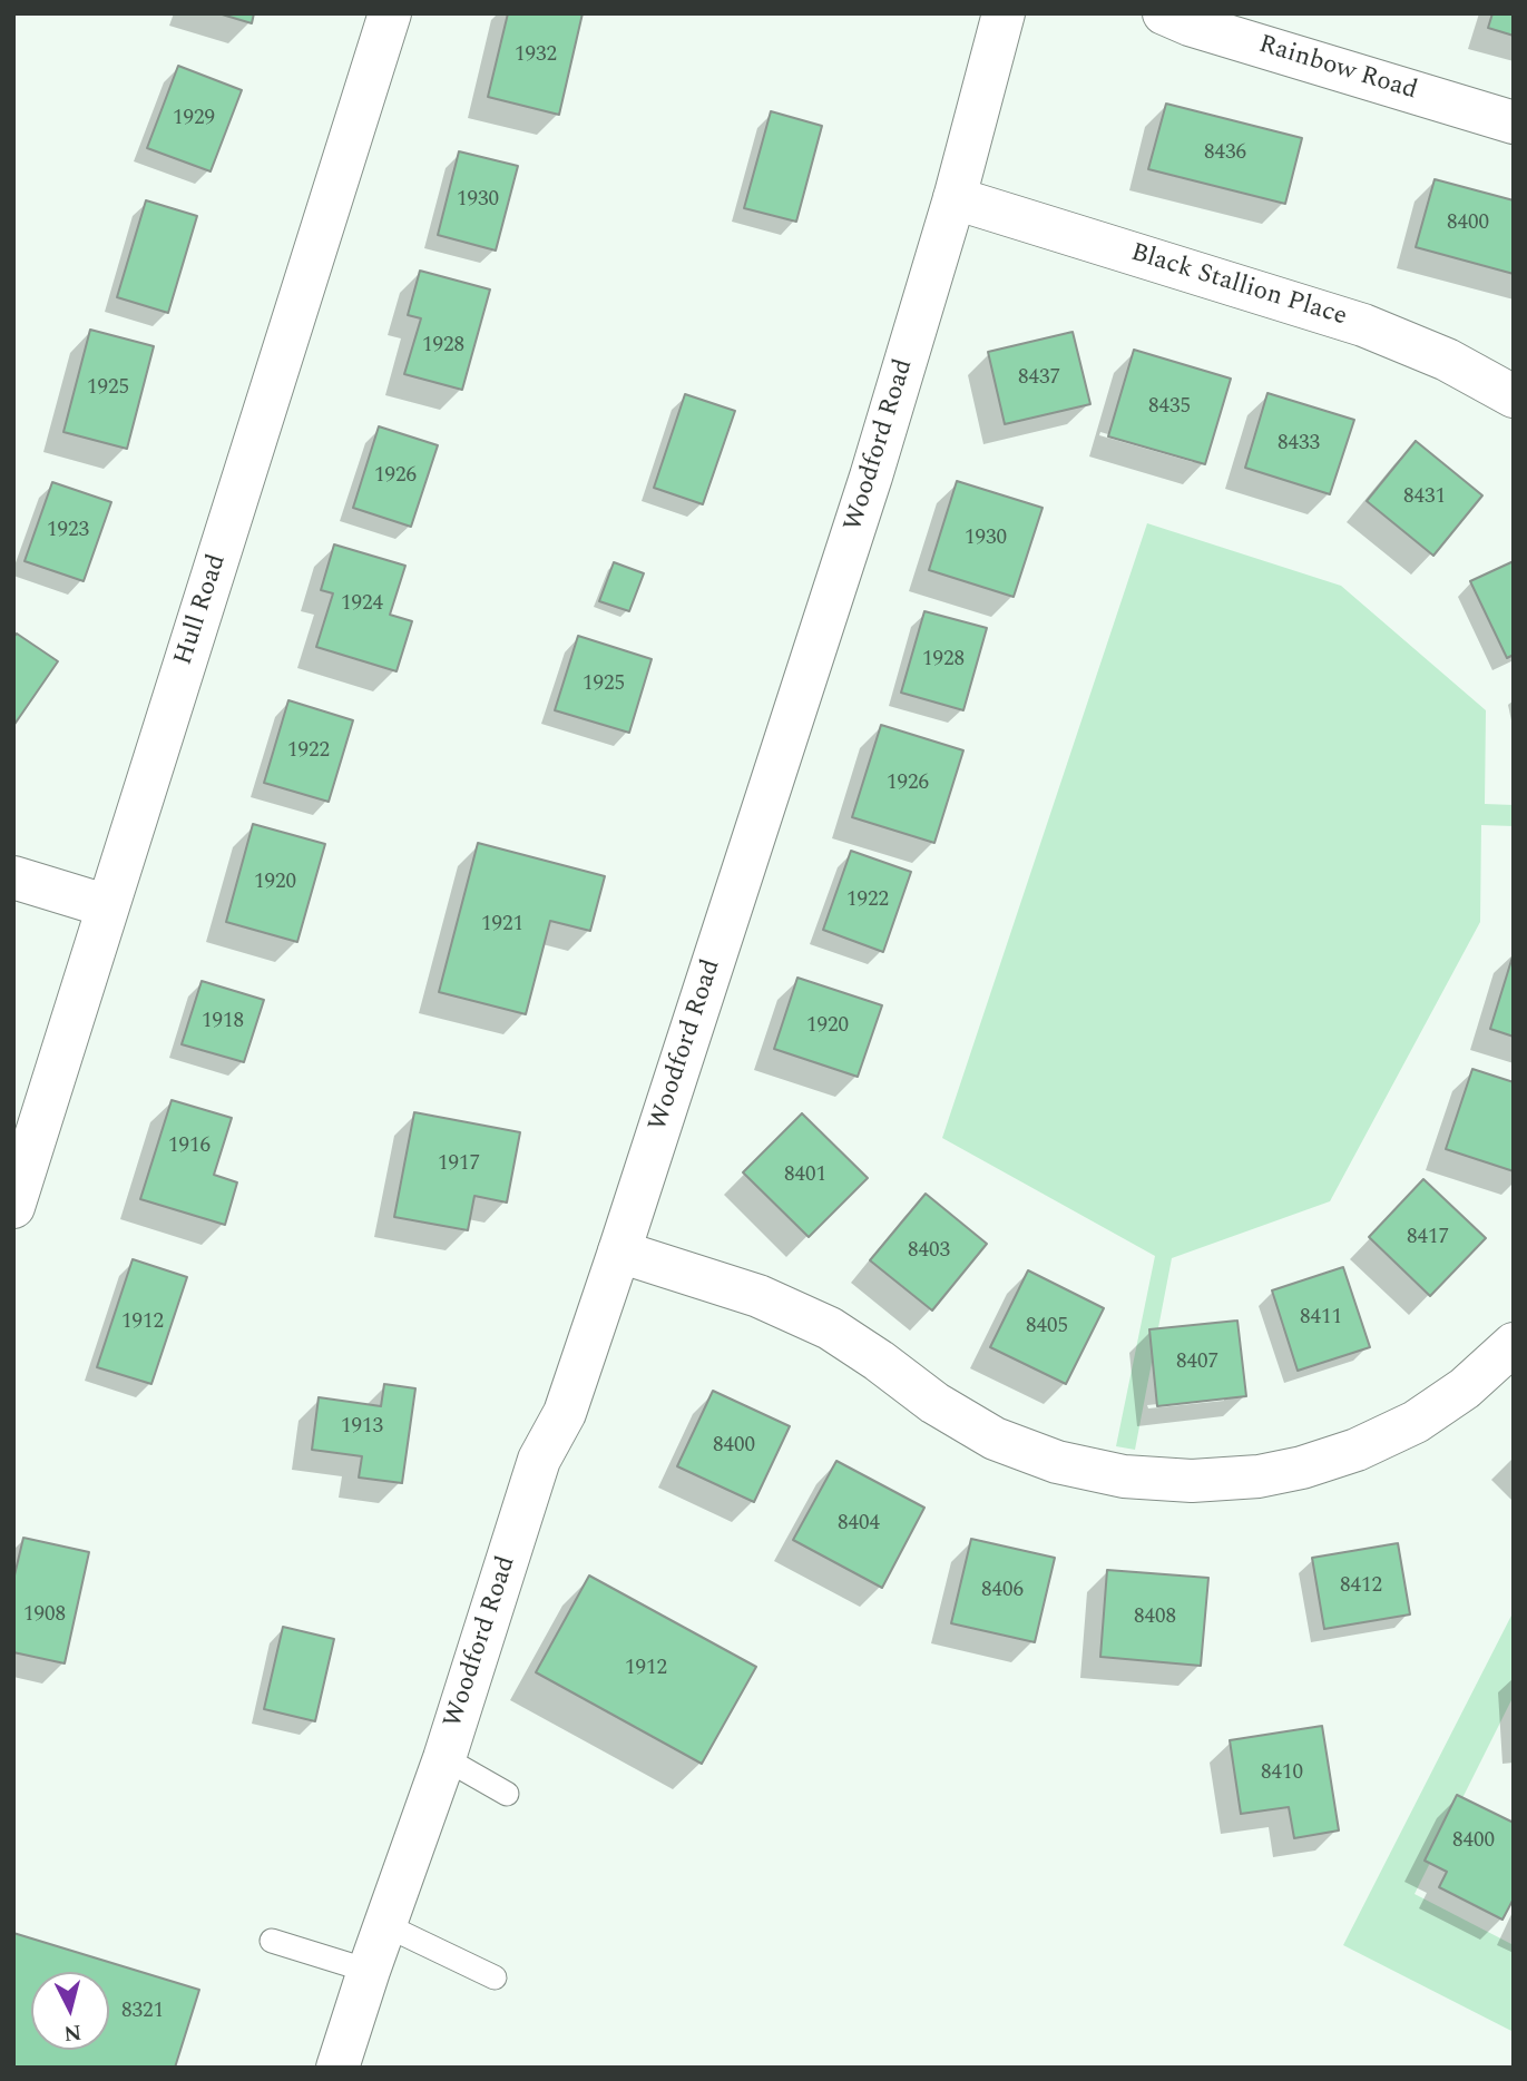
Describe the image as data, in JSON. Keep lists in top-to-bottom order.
{
  "streets": {
    "street": [
      "Rainbow Road",
      "Black Stallion Place",
      "Woodford Road",
      "Hull Road"
    ]
  },
  "crossings": [
    ["Black Stallion Place", "Woodford Road"]
  ],
  "house_numbers": [
    "1932",
    "1929",
    "8436",
    "1930",
    "8400",
    "1928",
    "8437",
    "1925",
    "8435",
    "8433",
    "1926",
    "8431",
    "1923",
    "1930",
    "1924",
    "1928",
    "1925",
    "1922",
    "1926",
    "1920",
    "1922",
    "1921",
    "1918",
    "1920",
    "1916",
    "1917",
    "8401",
    "8417",
    "8403",
    "8411",
    "1912",
    "8405",
    "8407",
    "1913",
    "8400",
    "8404",
    "8412",
    "8406",
    "1908",
    "8408",
    "1912",
    "8410",
    "8400",
    "8321"
  ],
  "north": "bottom"
}
